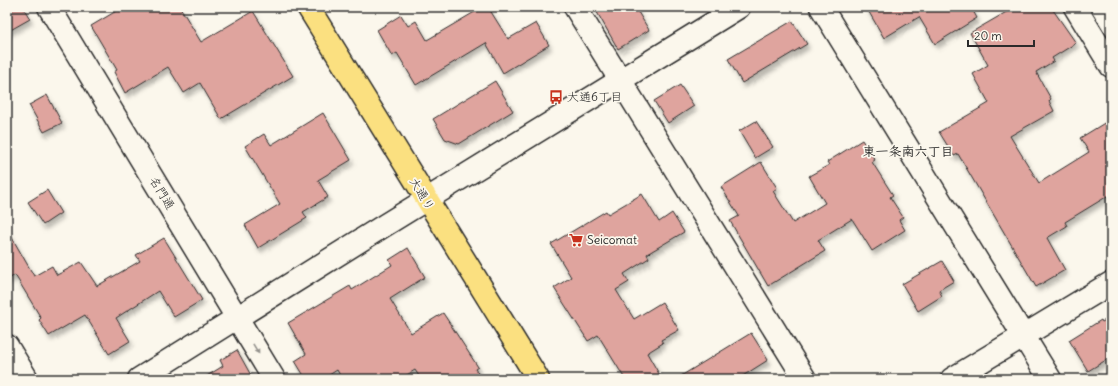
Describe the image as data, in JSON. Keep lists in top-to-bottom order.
{
  "streets": {
    "highway": ["大通り"],
    "street": ["名門通"]
  },
  "districts": ["東一条南六丁目"],
  "places": {
    "bus stop": ["大通6丁目"],
    "supermarket": ["Seicomat"]
  },
  "scale_bar": "20 m"
}
